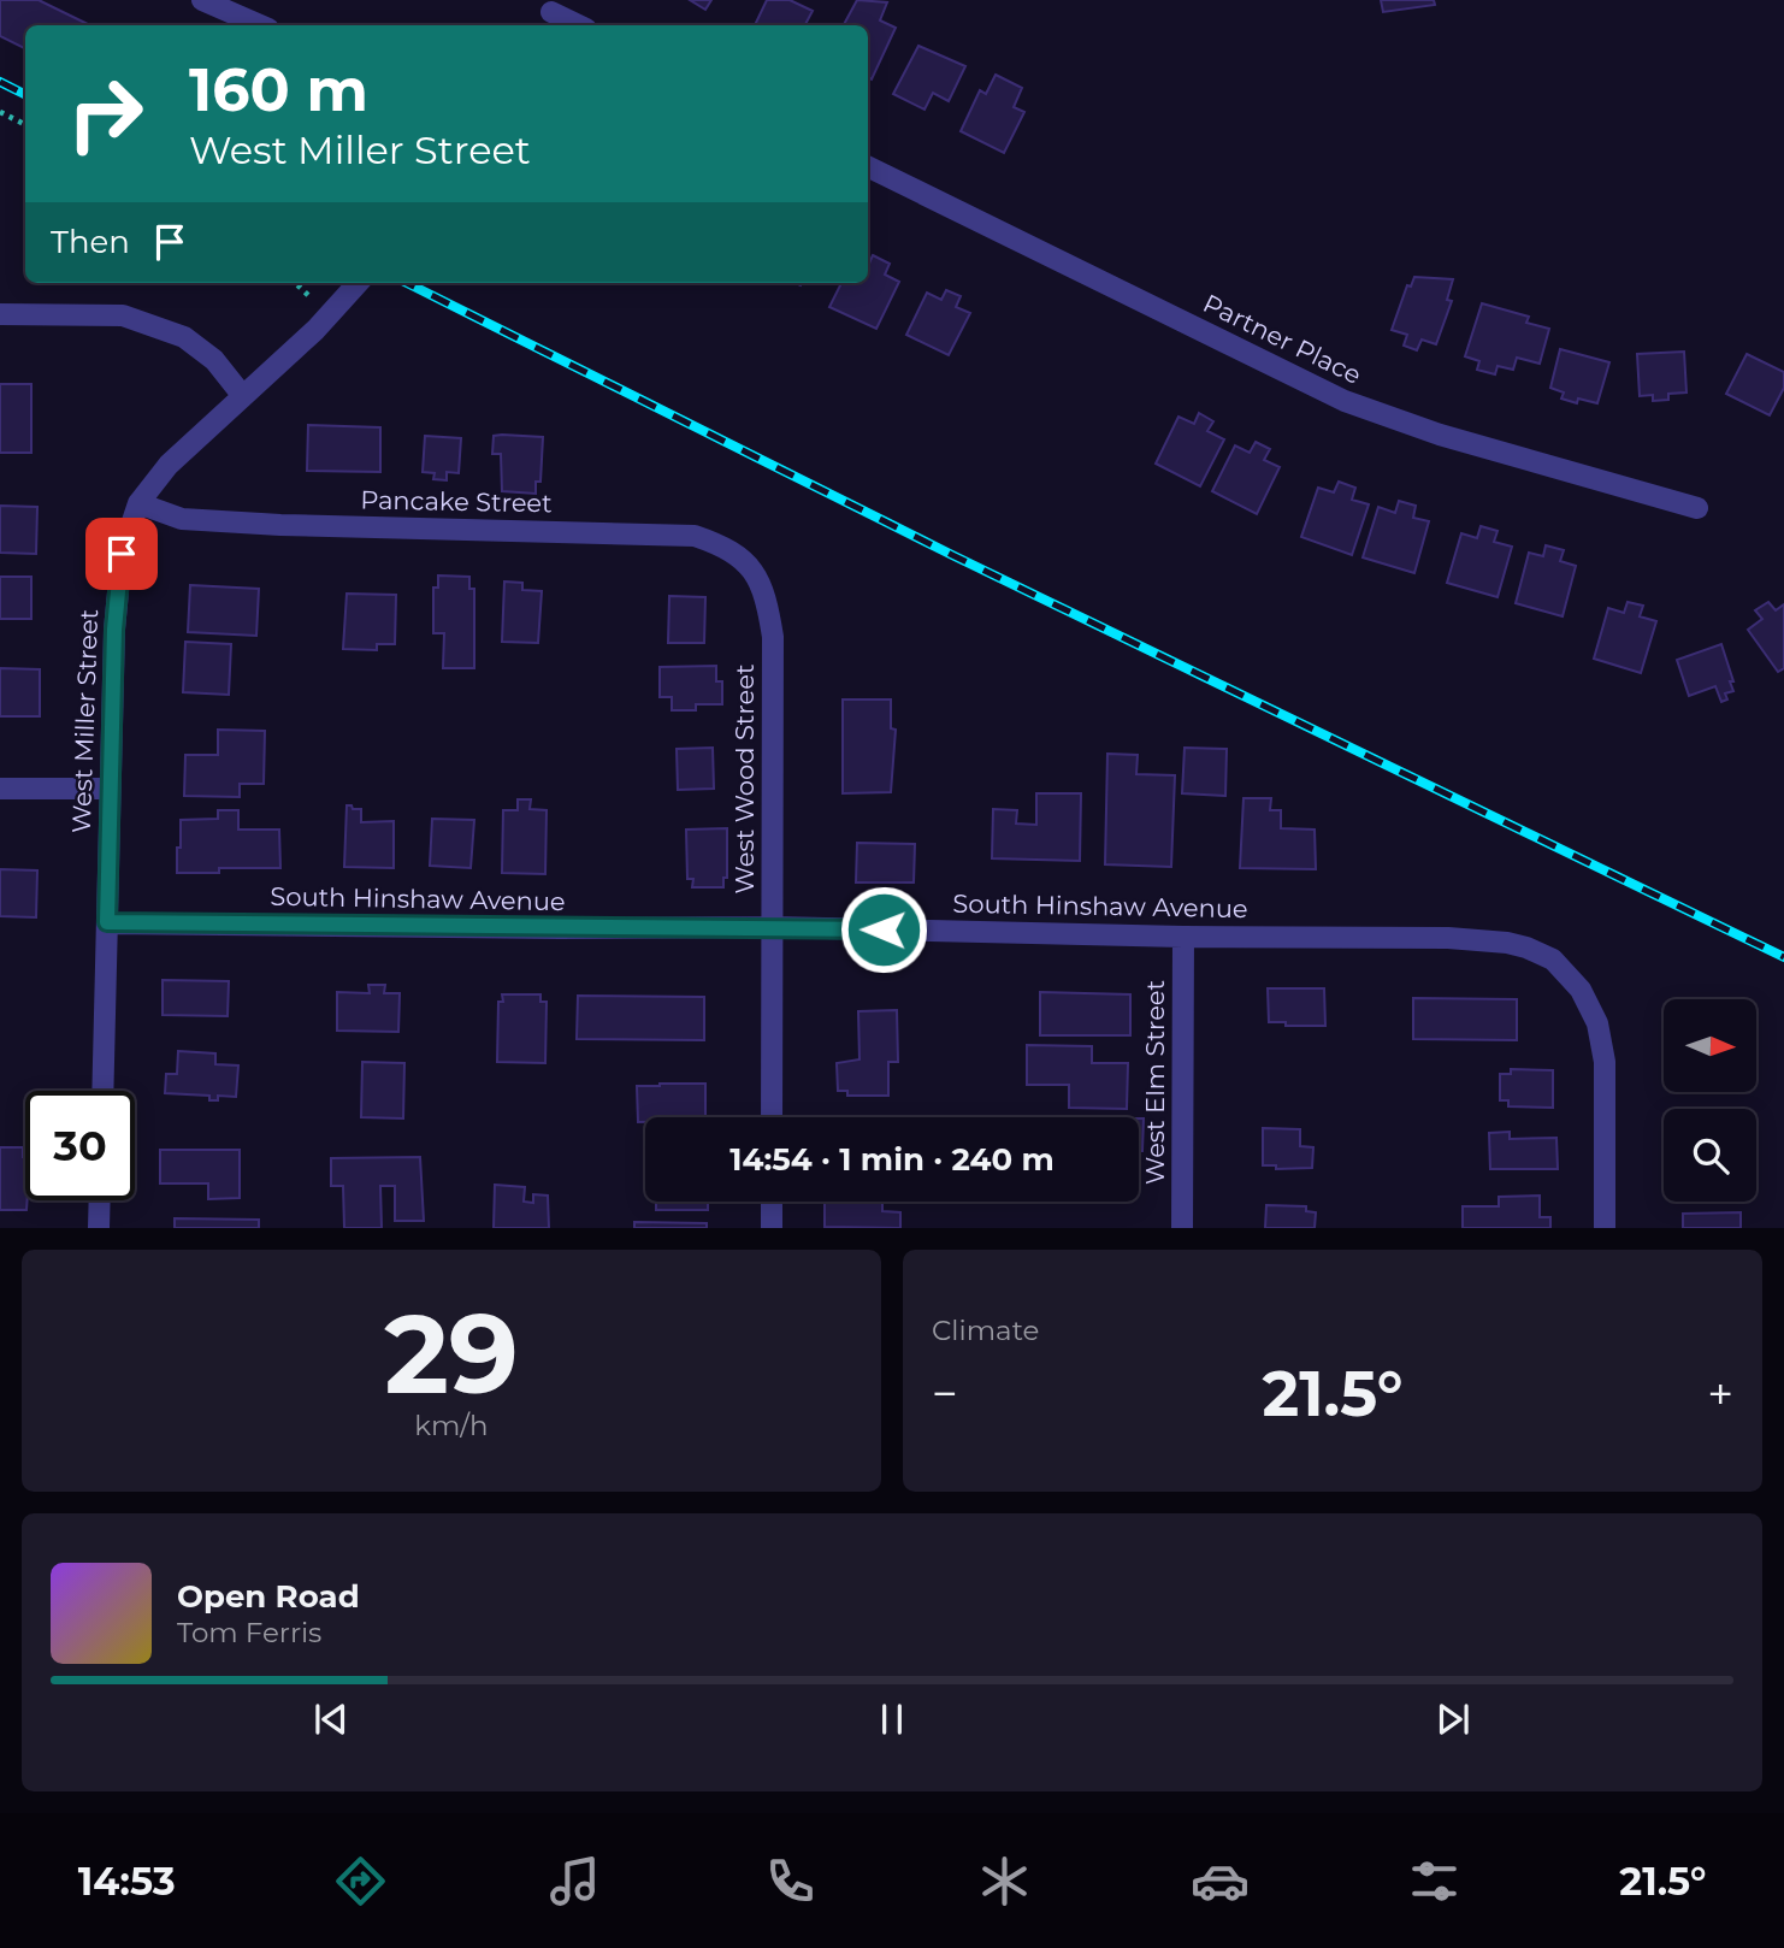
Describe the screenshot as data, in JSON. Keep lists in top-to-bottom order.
{
  "streets": {
    "street": [
      "Partner Place",
      "Pancake Street",
      "West Miller Street",
      "West Wood Street",
      "South Hinshaw Avenue",
      "West Elm Street"
    ]
  },
  "crossings": [
    ["Pancake Street", "West Miller Street"],
    ["Pancake Street", "West Wood Street"],
    ["West Miller Street", "South Hinshaw Avenue"],
    ["West Wood Street", "South Hinshaw Avenue"],
    ["South Hinshaw Avenue", "West Elm Street"]
  ],
  "north": "right",
  "page": {
    "turn": ["160 m", "West Miller Street"],
    "then": "Then",
    "limit": "30",
    "trip": "14:54 · 1 min · 240 m",
    "tile": [
      ["29", "km/h"],
      "Climate"
    ],
    "heat": ["−", "21.5°", "+"],
    "song": ["Open Road", "Tom Ferris"],
    "tabs": ["14:53", "21.5°"]
  }
}
